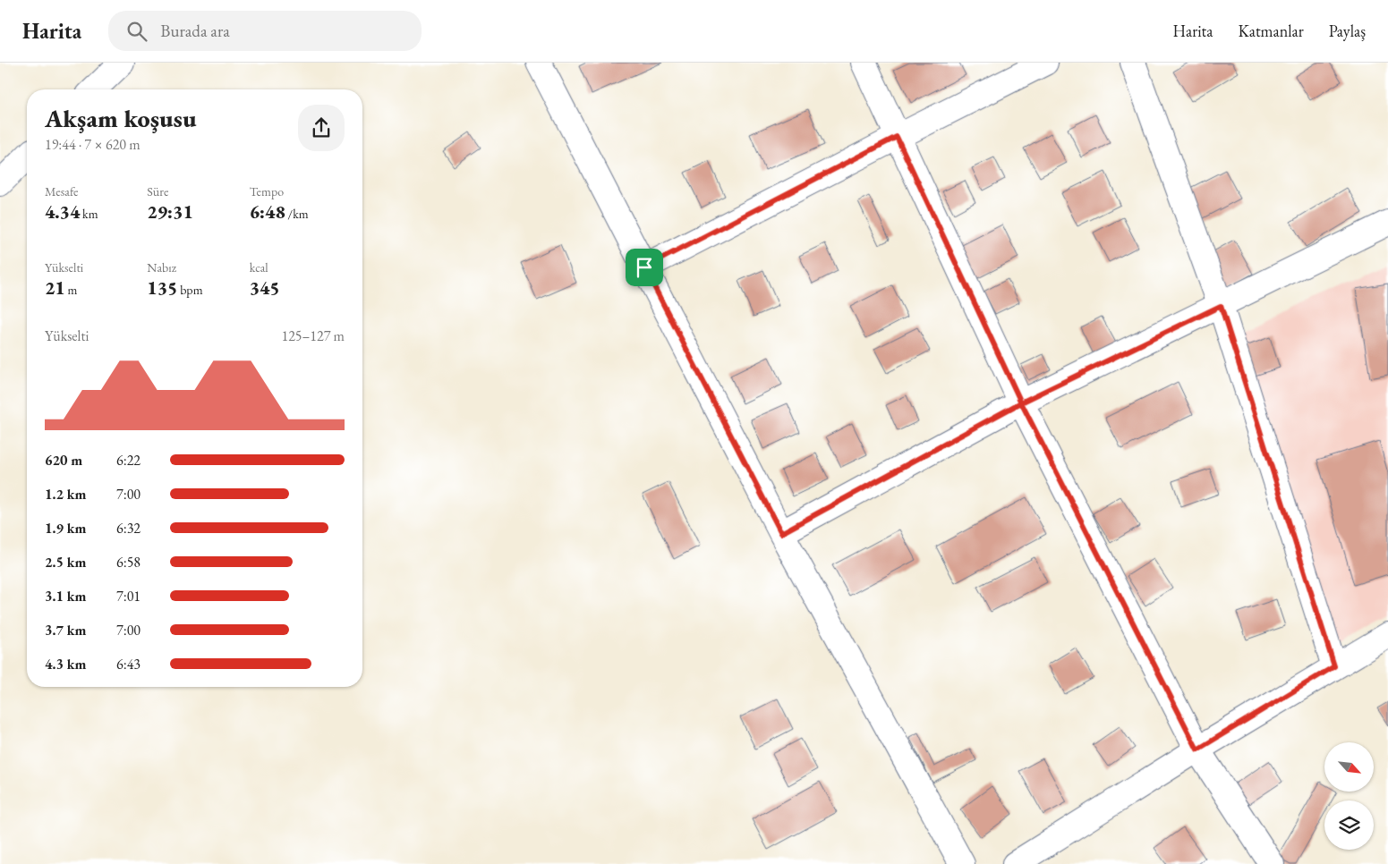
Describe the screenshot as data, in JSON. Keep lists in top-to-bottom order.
{
  "north": "bottom right",
  "page": {
    "header": "Harita",
    "search": "Burada ara",
    "nav": ["Harita", "Katmanlar", "Paylaş"],
    "heading": ["Akşam koşusu", "19:44 · 7 × 620 m"],
    "stats": [
      ["Mesafe", "4.34 km"],
      ["Süre", "29:31"],
      ["Tempo", "6:48 /km"],
      ["Yükselti", "21 m"],
      ["Nabız", "135 bpm"],
      ["kcal", "345"]
    ],
    "chart": ["Yükselti", "125–127 m"],
    "list": [
      {
        "name": "620 m",
        "note": "6:22"
      },
      {
        "name": "1.2 km",
        "note": "7:00"
      },
      {
        "name": "1.9 km",
        "note": "6:32"
      },
      {
        "name": "2.5 km",
        "note": "6:58"
      },
      {
        "name": "3.1 km",
        "note": "7:01"
      },
      {
        "name": "3.7 km",
        "note": "7:00"
      },
      {
        "name": "4.3 km",
        "note": "6:43"
      }
    ]
  }
}
